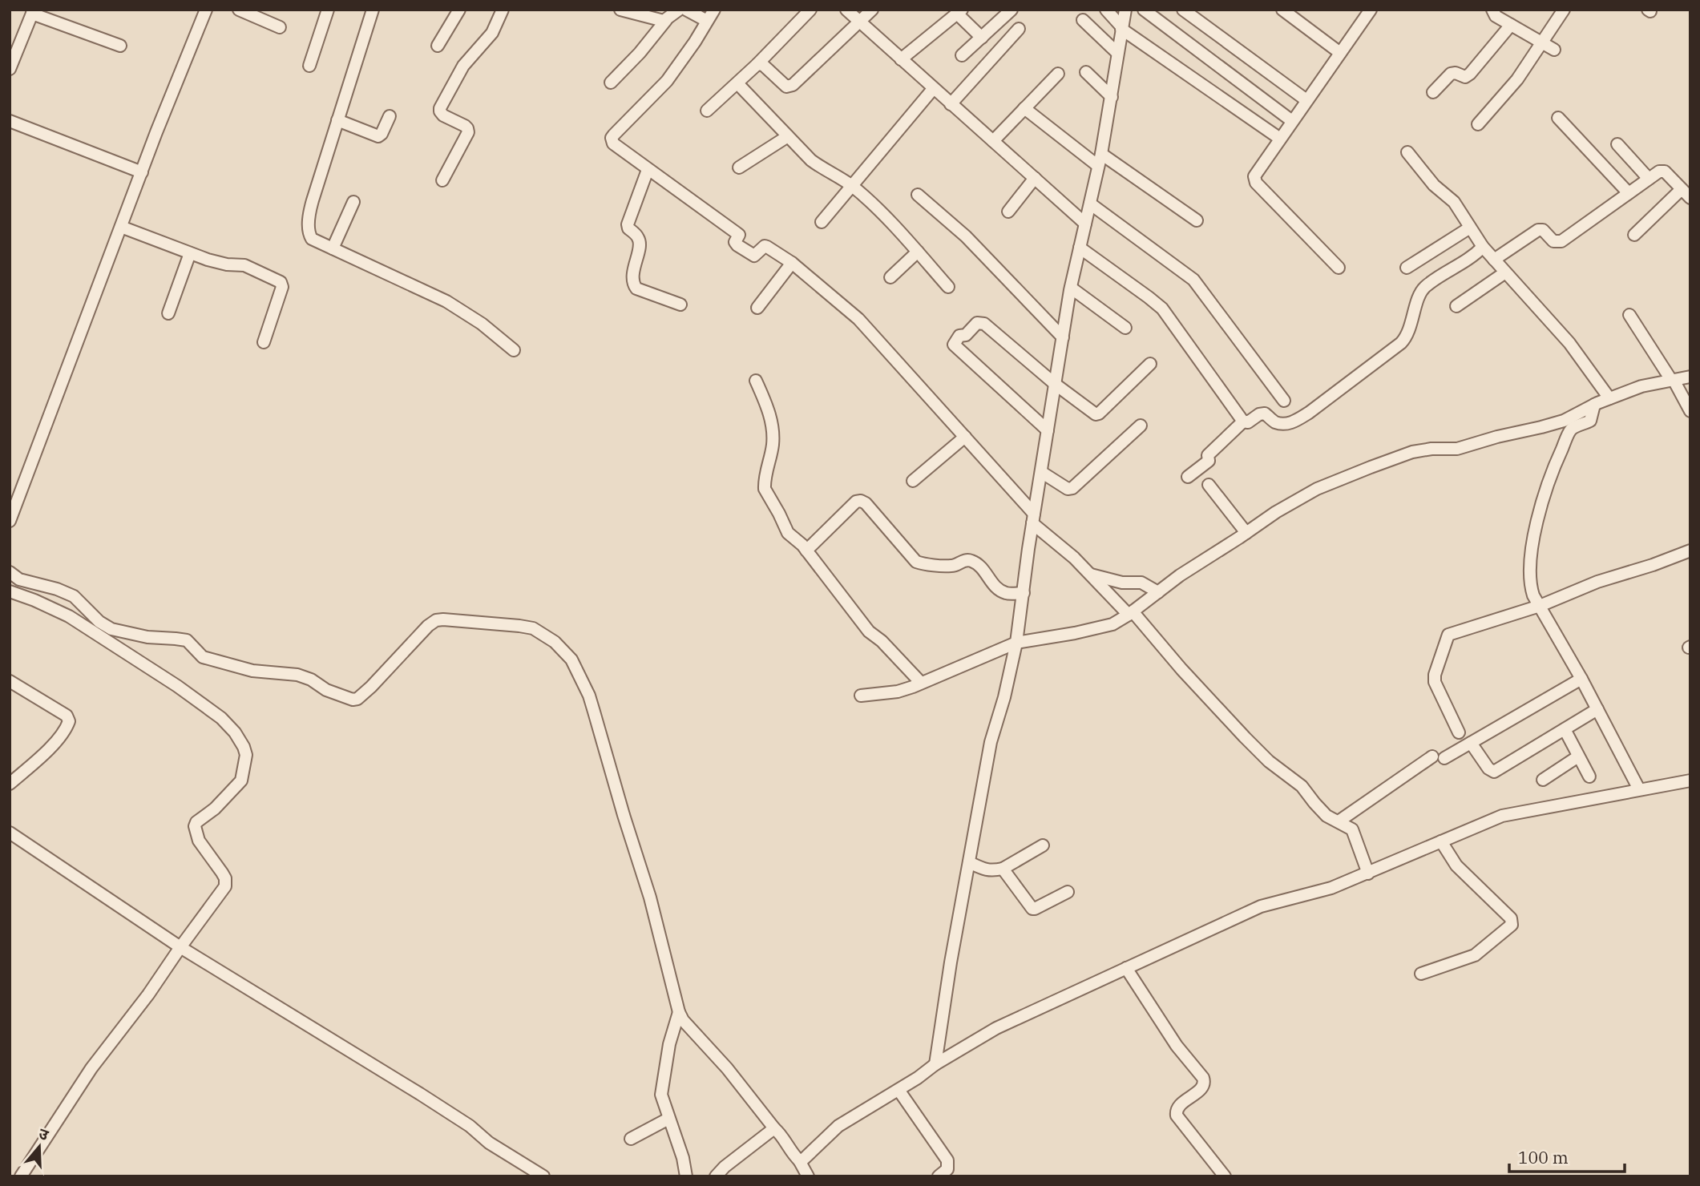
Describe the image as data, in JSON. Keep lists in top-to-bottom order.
{
  "scale_bar": "100 m",
  "north": "top"
}
